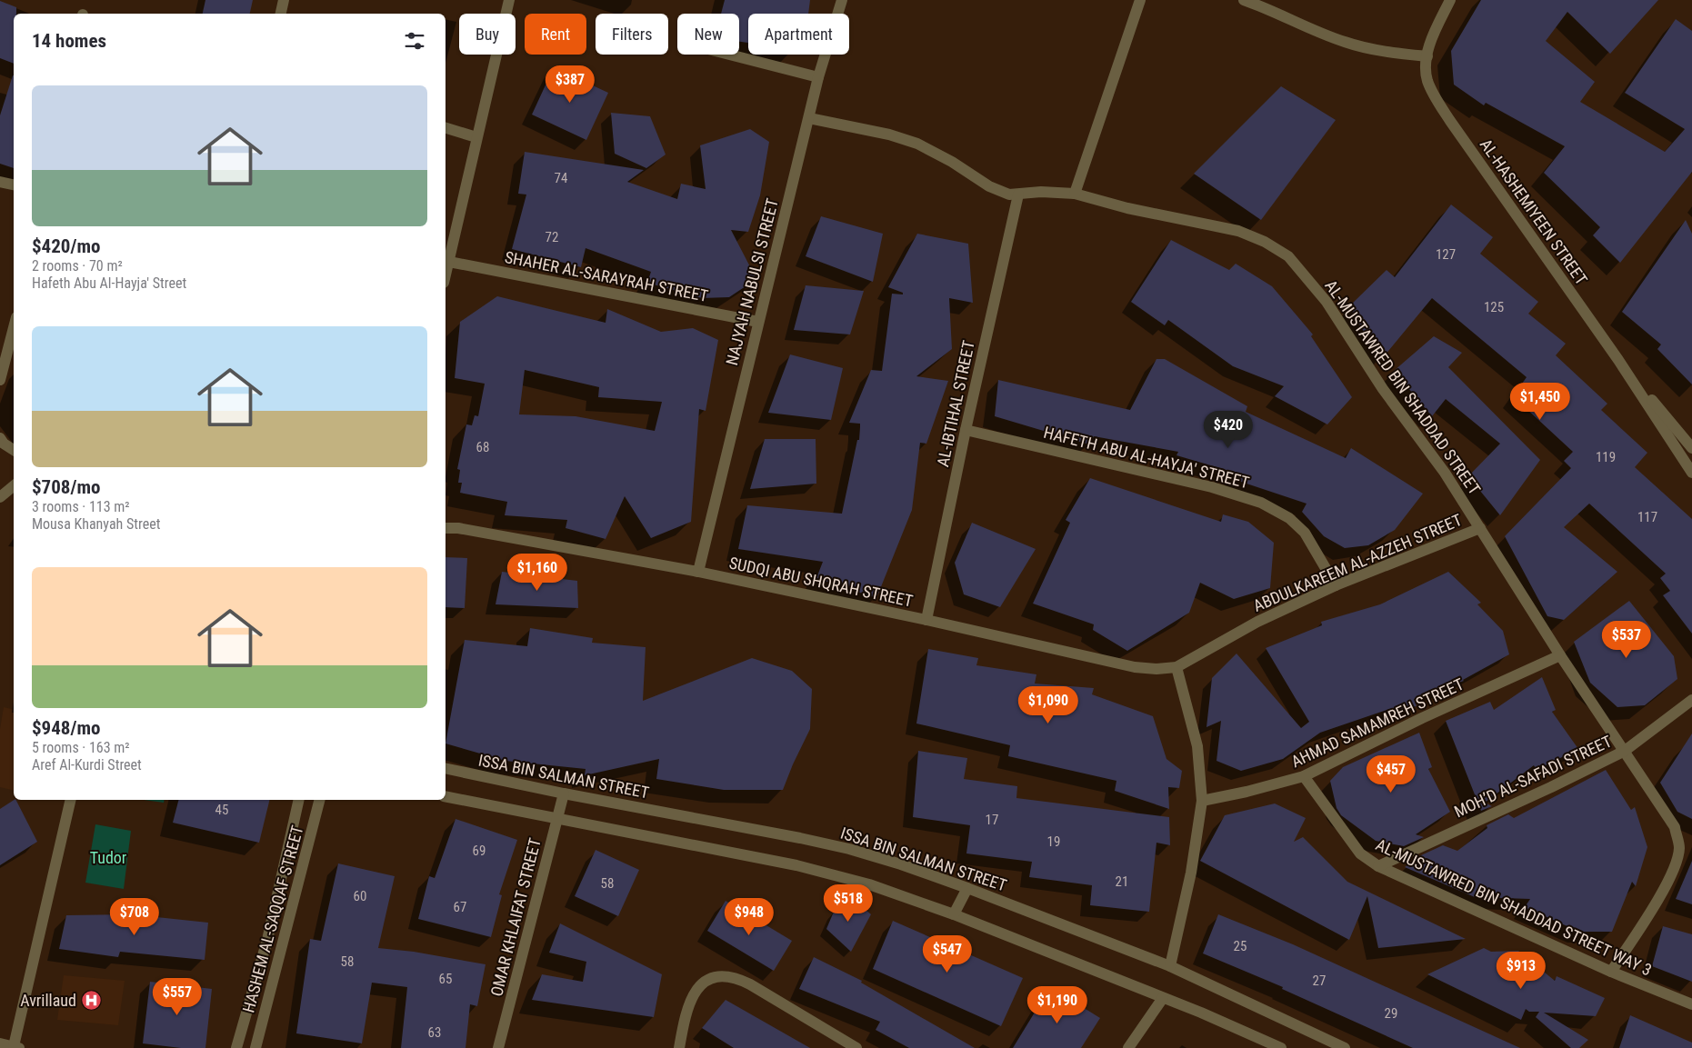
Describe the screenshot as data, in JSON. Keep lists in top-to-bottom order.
{
  "streets": {
    "street": [
      "AL-HASHEMIYEEN STREET",
      "SHAHER AL-SARAYRAH STREET",
      "NAJYAH NABULSI STREET",
      "AL-MUSTAWRED BIN SHADDAD STREET",
      "AL-IBTIHAL STREET",
      "HAFETH ABU AL-HAYJA' STREET",
      "ABDULKAREEM AL-AZZEH STREET",
      "SUDQI ABU SHQRAH STREET",
      "AHMAD SAMAMREH STREET",
      "ISSA BIN SALMAN STREET",
      "MOH’D AL-SAFADI STREET",
      "AL-MUSTAWRED BIN SHADDAD STREET WAY 3",
      "OMAR KHLAIFAT STREET",
      "HASHEM AL-SAQQAF STREET"
    ]
  },
  "crossings": [
    ["SHAHER AL-SARAYRAH STREET", "NAJYAH NABULSI STREET"],
    ["NAJYAH NABULSI STREET", "AL-MUSTAWRED BIN SHADDAD STREET"],
    ["NAJYAH NABULSI STREET", "SUDQI ABU SHQRAH STREET"],
    ["AL-MUSTAWRED BIN SHADDAD STREET", "AL-IBTIHAL STREET"],
    ["AL-MUSTAWRED BIN SHADDAD STREET", "ABDULKAREEM AL-AZZEH STREET"],
    ["AL-MUSTAWRED BIN SHADDAD STREET", "AHMAD SAMAMREH STREET"],
    ["AL-MUSTAWRED BIN SHADDAD STREET", "MOH’D AL-SAFADI STREET"],
    ["AL-MUSTAWRED BIN SHADDAD STREET", "AL-MUSTAWRED BIN SHADDAD STREET WAY 3"],
    ["AL-IBTIHAL STREET", "HAFETH ABU AL-HAYJA' STREET"],
    ["AL-IBTIHAL STREET", "SUDQI ABU SHQRAH STREET"],
    ["HAFETH ABU AL-HAYJA' STREET", "ABDULKAREEM AL-AZZEH STREET"],
    ["ABDULKAREEM AL-AZZEH STREET", "SUDQI ABU SHQRAH STREET"],
    ["AHMAD SAMAMREH STREET", "AL-MUSTAWRED BIN SHADDAD STREET WAY 3"],
    ["ISSA BIN SALMAN STREET", "OMAR KHLAIFAT STREET"],
    ["MOH’D AL-SAFADI STREET", "AL-MUSTAWRED BIN SHADDAD STREET WAY 3"]
  ],
  "parks": ["Tudor"],
  "places": {
    "hospital": ["Avrillaud"]
  },
  "house_numbers": [
    "74",
    "72",
    "127",
    "125",
    "68",
    "119",
    "117",
    "45",
    "17",
    "19",
    "69",
    "21",
    "58",
    "60",
    "67",
    "25",
    "58",
    "65",
    "27",
    "29",
    "63"
  ],
  "page": {
    "chip": [
      "Buy",
      "Rent",
      "Filters",
      "New",
      "Apartment"
    ],
    "heading": "14 homes",
    "price": [
      "$387",
      "$1,450",
      "$420",
      "$1,160",
      "$537",
      "$1,090",
      "$457",
      "$518",
      "$708",
      "$948",
      "$547",
      "$913",
      "$557",
      "$1,190"
    ],
    "list": [
      {
        "name": "$420/mo",
        "note": "2 rooms · 70 m² · Hafeth Abu Al-Hayja' Street"
      },
      {
        "name": "$708/mo",
        "note": "3 rooms · 113 m² · Mousa Khanyah Street"
      },
      {
        "name": "$948/mo",
        "note": "5 rooms · 163 m² · Aref Al-Kurdi Street"
      }
    ]
  }
}
